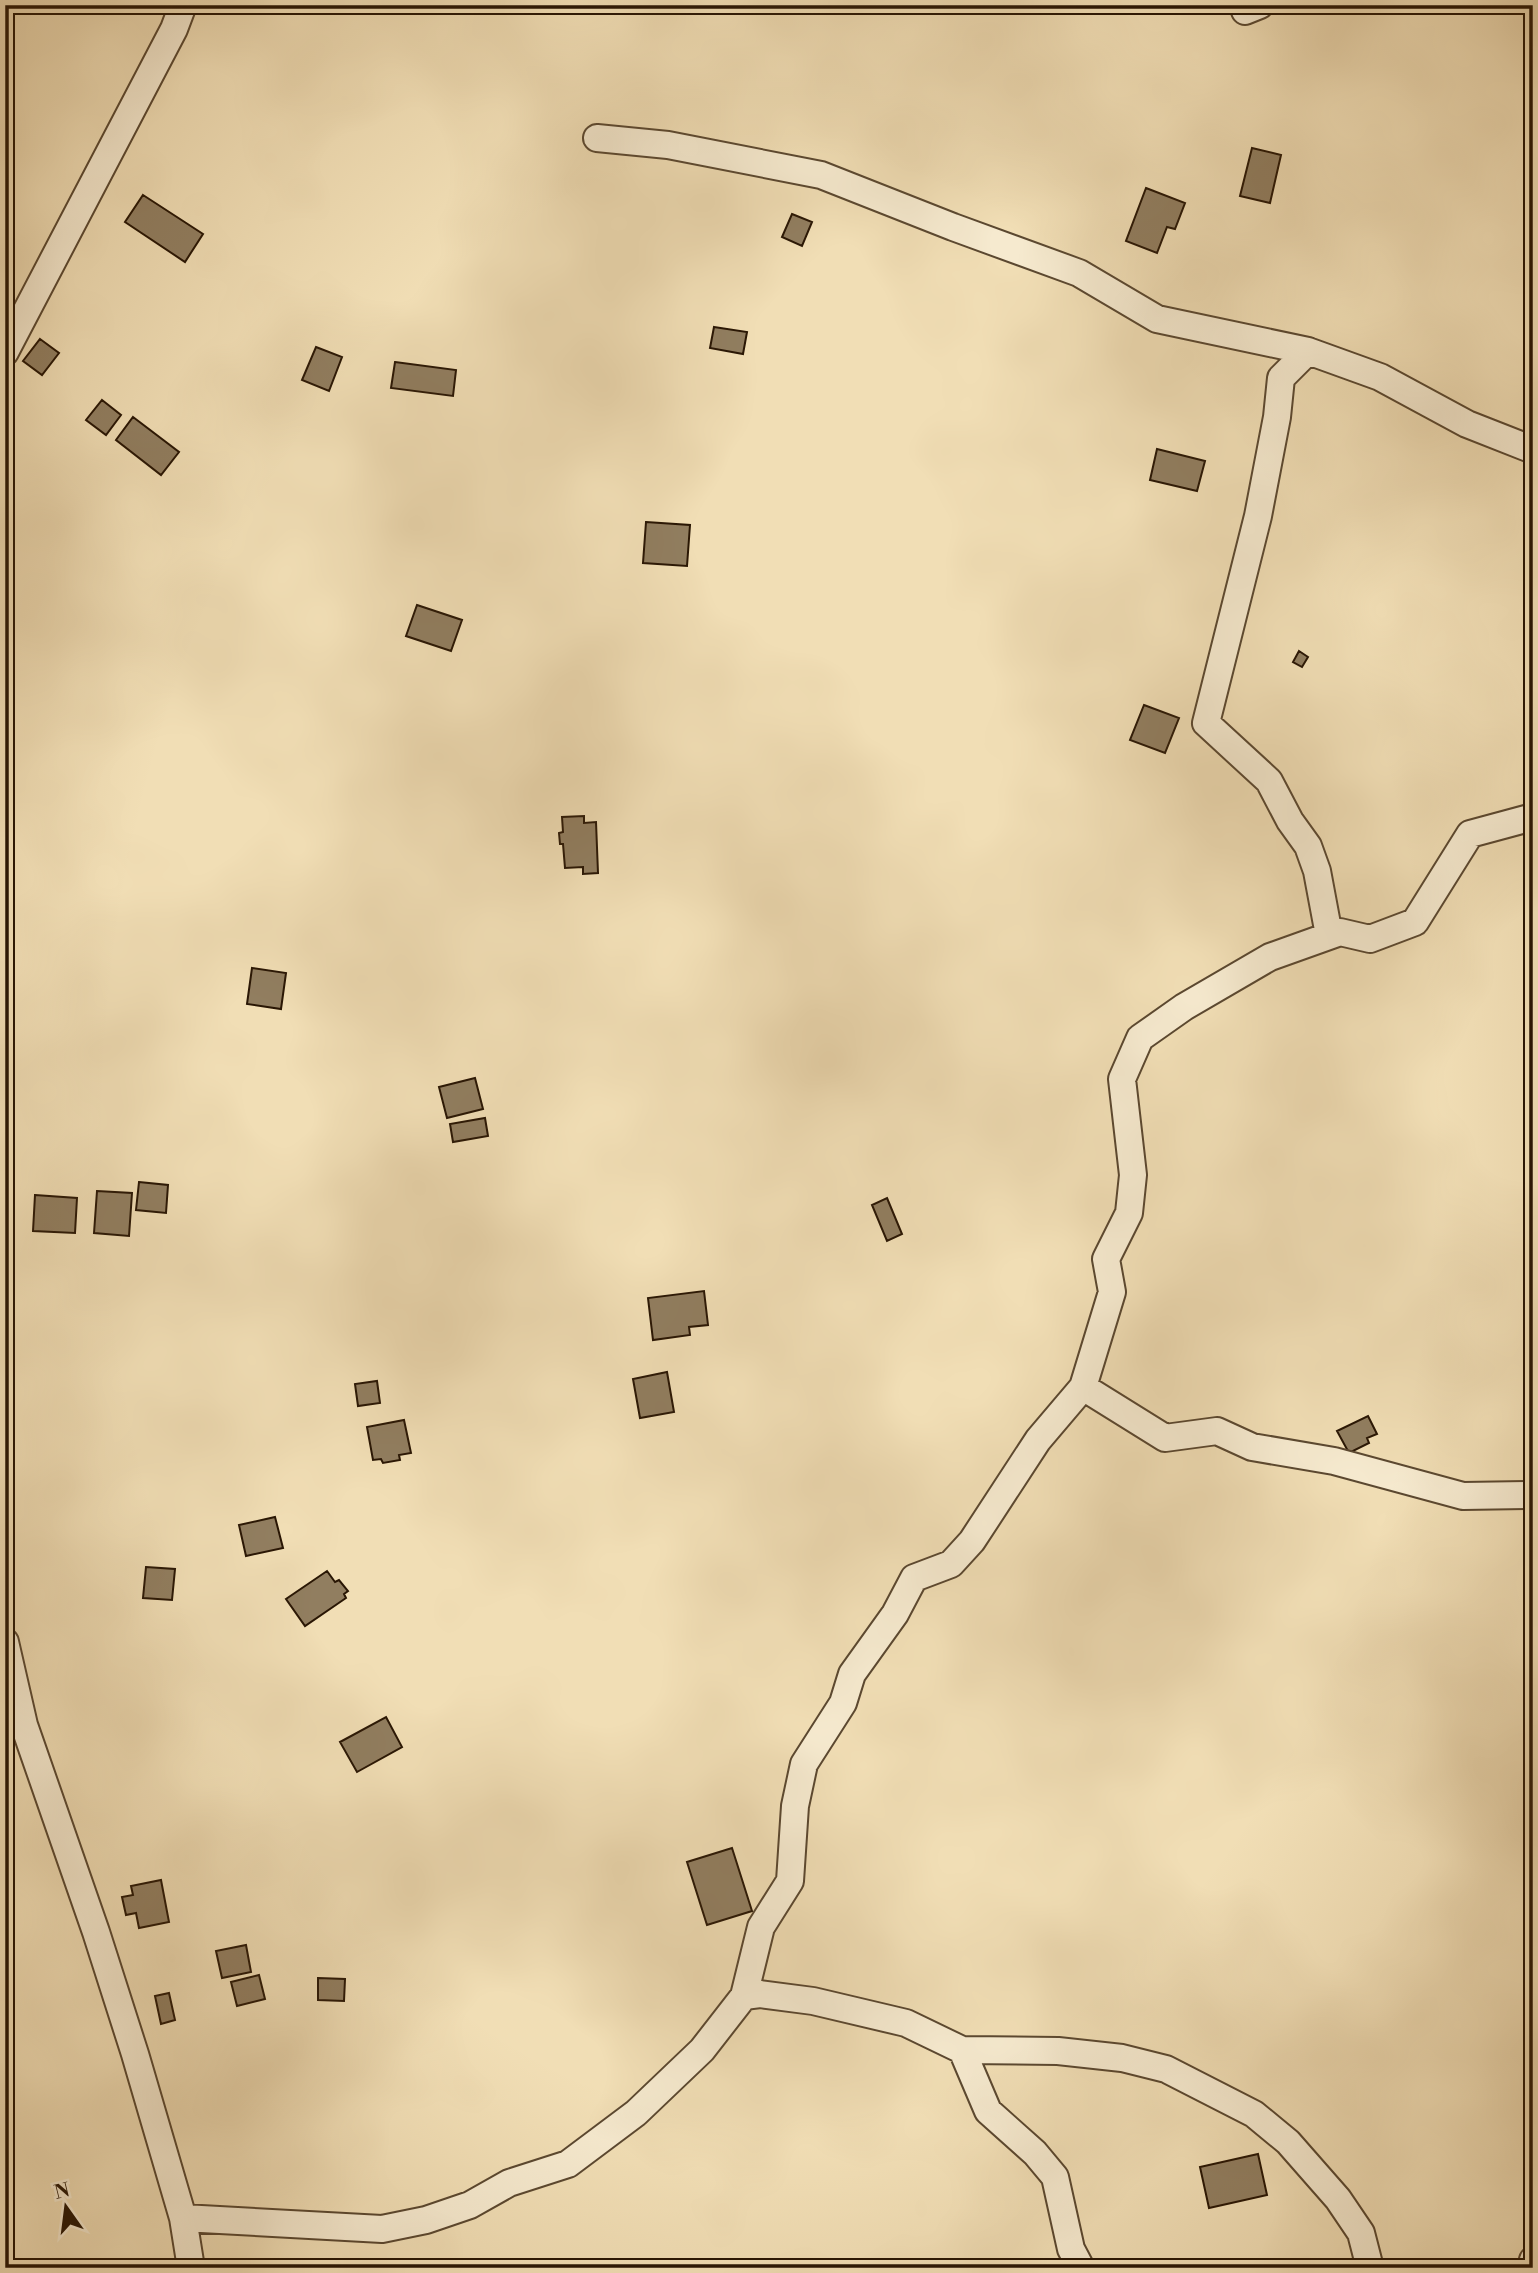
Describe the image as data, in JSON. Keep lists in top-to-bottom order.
{
  "north": "top"
}
